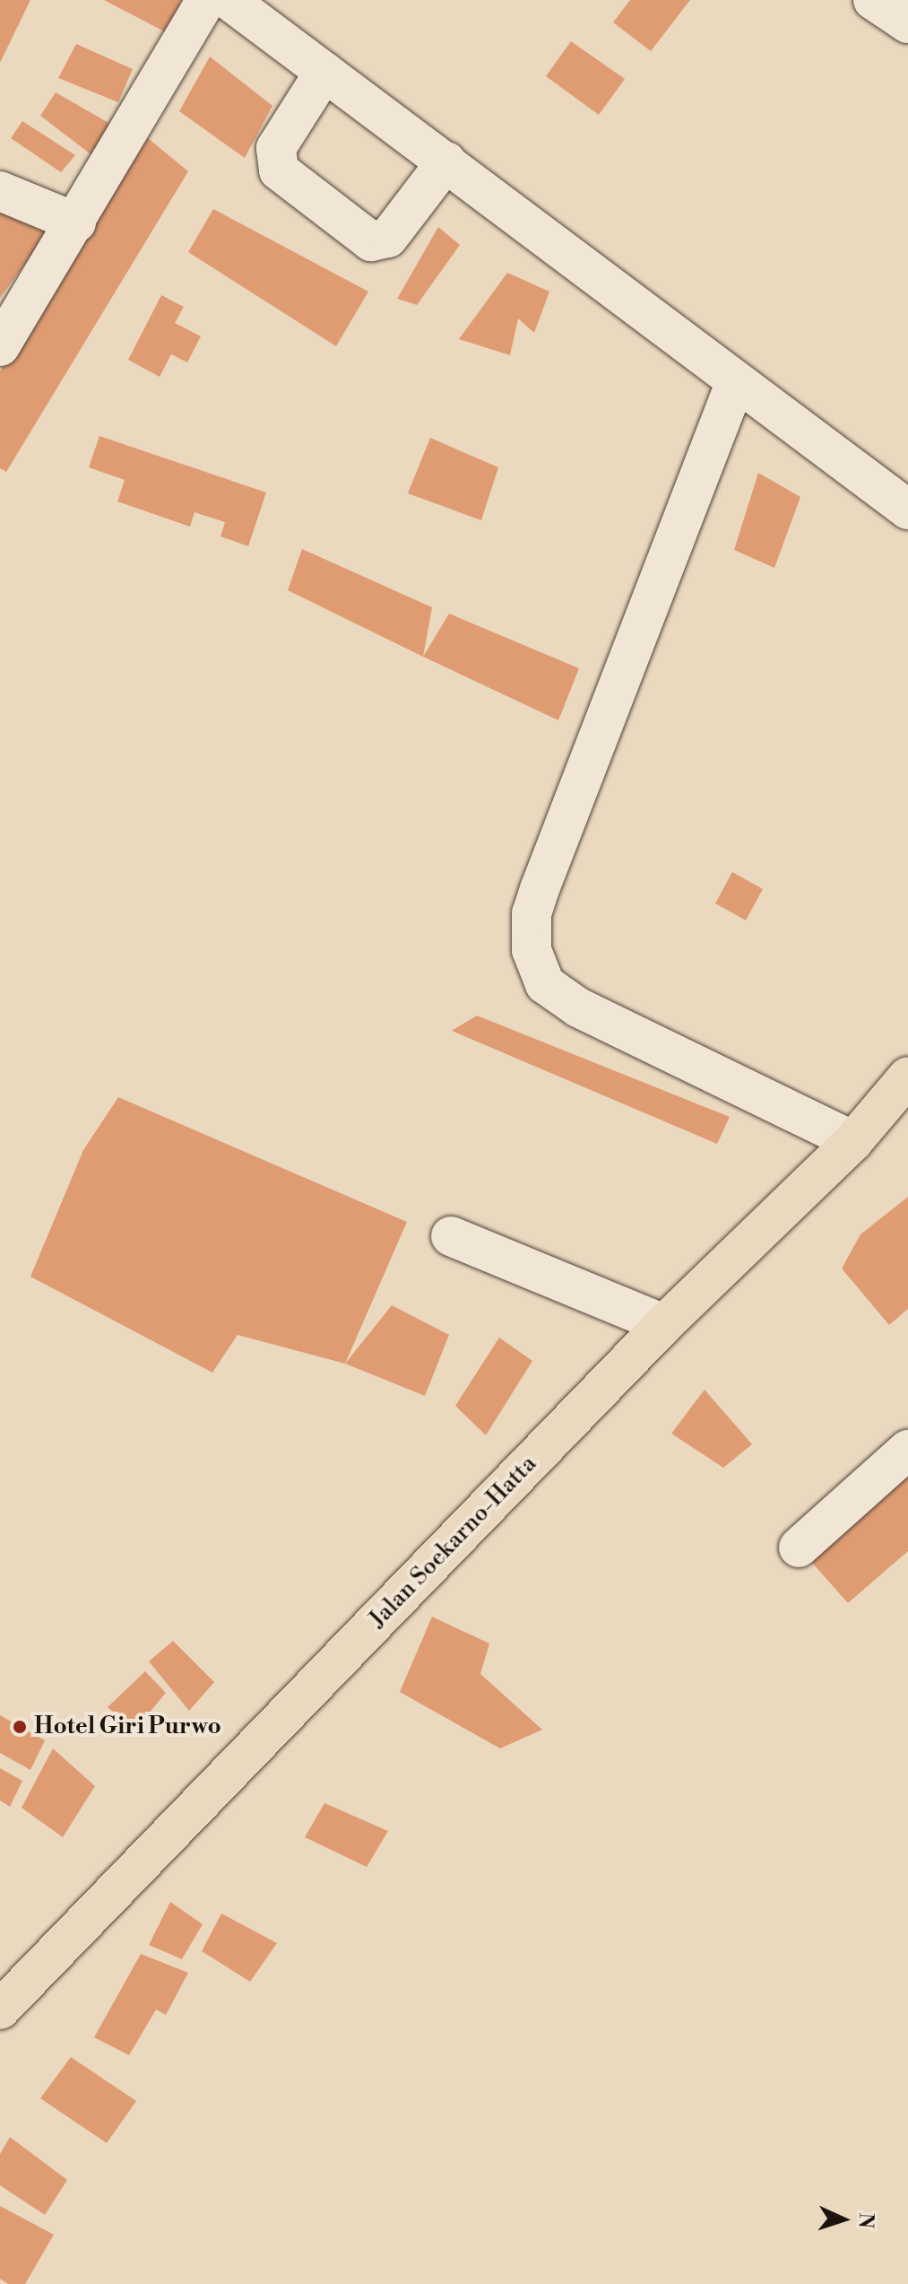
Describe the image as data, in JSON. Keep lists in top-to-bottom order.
{
  "streets": {
    "highway": ["Jalan Soekarno-Hatta"]
  },
  "places": ["Hotel Giri Purwo"],
  "north": "right"
}
